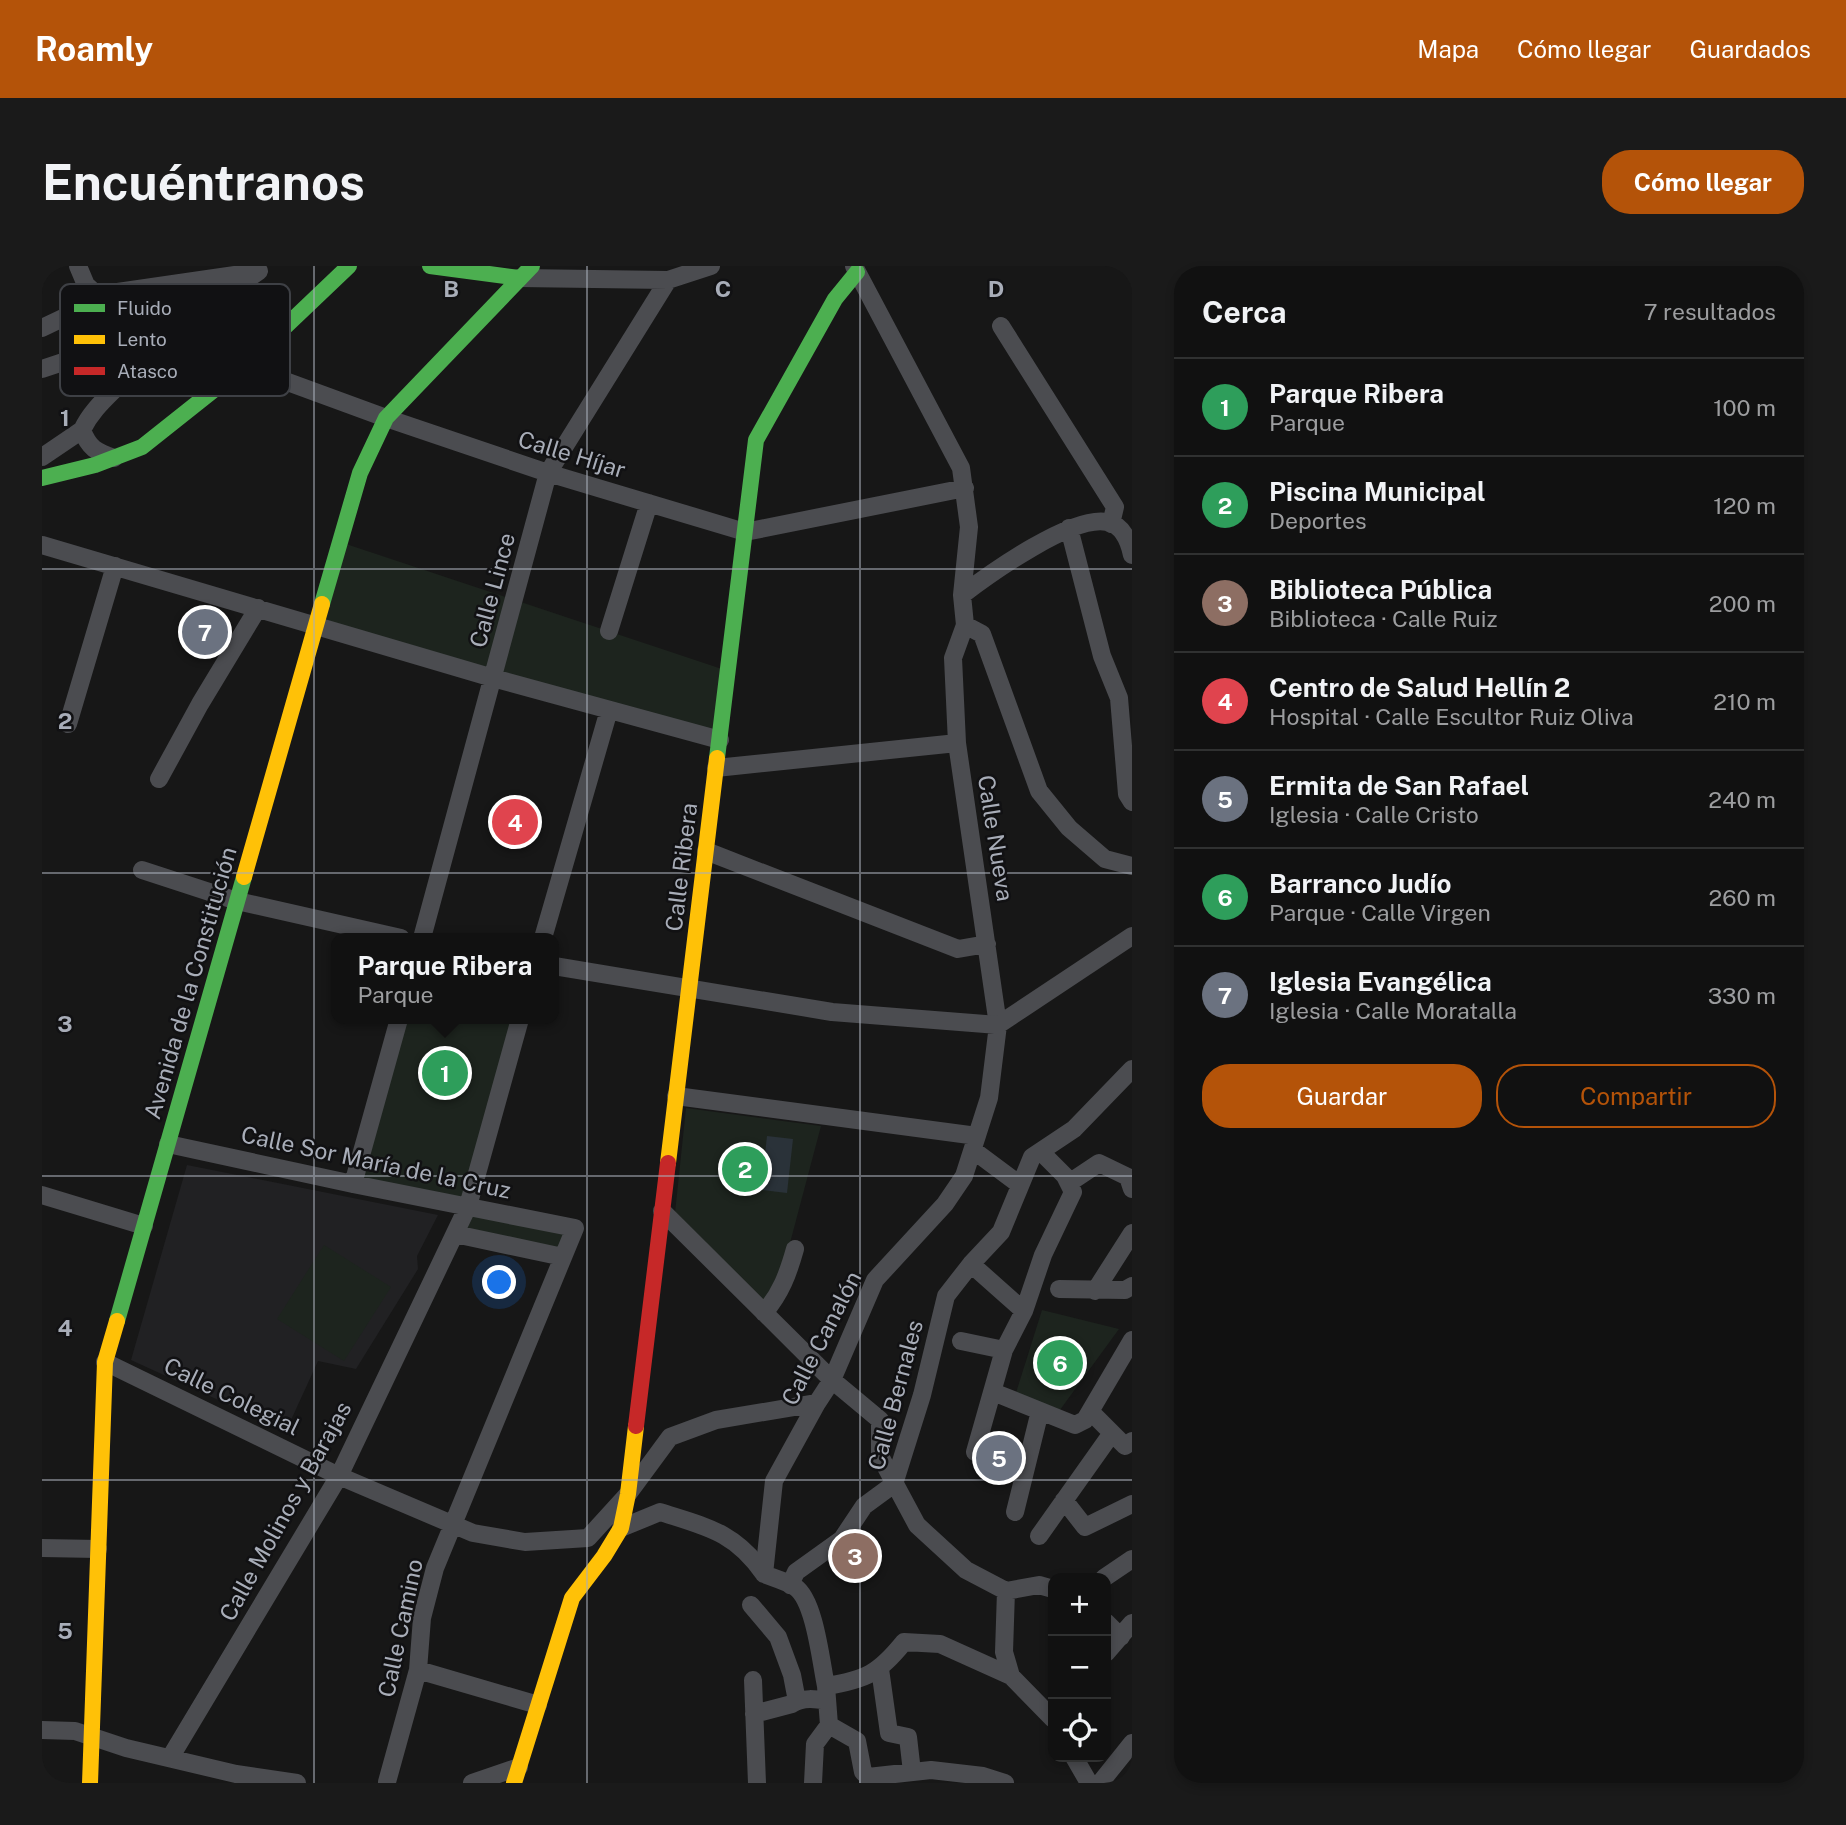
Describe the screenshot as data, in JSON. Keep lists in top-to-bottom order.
{
  "streets": {
    "street": [
      "Calle Híjar",
      "Calle Lince",
      "Calle Nueva",
      "Calle Ribera",
      "Avenida de la Constitución",
      "Calle Sor María de la Cruz",
      "Calle Canalón",
      "Calle Bernales",
      "Calle Colegial",
      "Calle Molinos y Barajas",
      "Calle Camino"
    ]
  },
  "crossings": [
    ["Calle Híjar", "Calle Lince"],
    ["Calle Híjar", "Calle Ribera"],
    ["Calle Híjar", "Avenida de la Constitución"],
    ["Calle Nueva", "Calle Canalón"],
    ["Avenida de la Constitución", "Calle Sor María de la Cruz"],
    ["Avenida de la Constitución", "Calle Colegial"],
    ["Calle Sor María de la Cruz", "Calle Molinos y Barajas"],
    ["Calle Sor María de la Cruz", "Calle Camino"],
    ["Calle Colegial", "Calle Molinos y Barajas"],
    ["Calle Colegial", "Calle Camino"]
  ],
  "legend": ["Fluido", "Lento", "Atasco"],
  "page": {
    "header": "Roamly",
    "nav": ["Mapa", "Cómo llegar", "Guardados"],
    "buttons": [
      "Cómo llegar",
      ["Guardar", "Compartir"]
    ],
    "title": "Encuéntranos",
    "heading": ["Cerca", "7 resultados"],
    "list": [
      {
        "mark": "1",
        "name": "Parque Ribera",
        "note": "Parque",
        "value": "100 m"
      },
      {
        "mark": "2",
        "name": "Piscina Municipal",
        "note": "Deportes",
        "value": "120 m"
      },
      {
        "mark": "3",
        "name": "Biblioteca Pública",
        "note": "Biblioteca · Calle Ruiz",
        "value": "200 m"
      },
      {
        "mark": "4",
        "name": "Centro de Salud Hellín 2",
        "note": "Hospital · Calle Escultor Ruiz Oliva",
        "value": "210 m"
      },
      {
        "mark": "5",
        "name": "Ermita de San Rafael",
        "note": "Iglesia · Calle Cristo",
        "value": "240 m"
      },
      {
        "mark": "6",
        "name": "Barranco Judío",
        "note": "Parque · Calle Virgen",
        "value": "260 m"
      },
      {
        "mark": "7",
        "name": "Iglesia Evangélica",
        "note": "Iglesia · Calle Moratalla",
        "value": "330 m"
      }
    ],
    "pins": [
      "7",
      "4",
      "1",
      "2",
      "6",
      "5",
      "3"
    ],
    "popup": ["Parque Ribera", "Parque"],
    "map_buttons": ["+", "−"]
  },
  "grid": {
    "columns": ["B", "C", "D"],
    "rows": [
      "1",
      "2",
      "3",
      "4",
      "5"
    ]
  }
}
